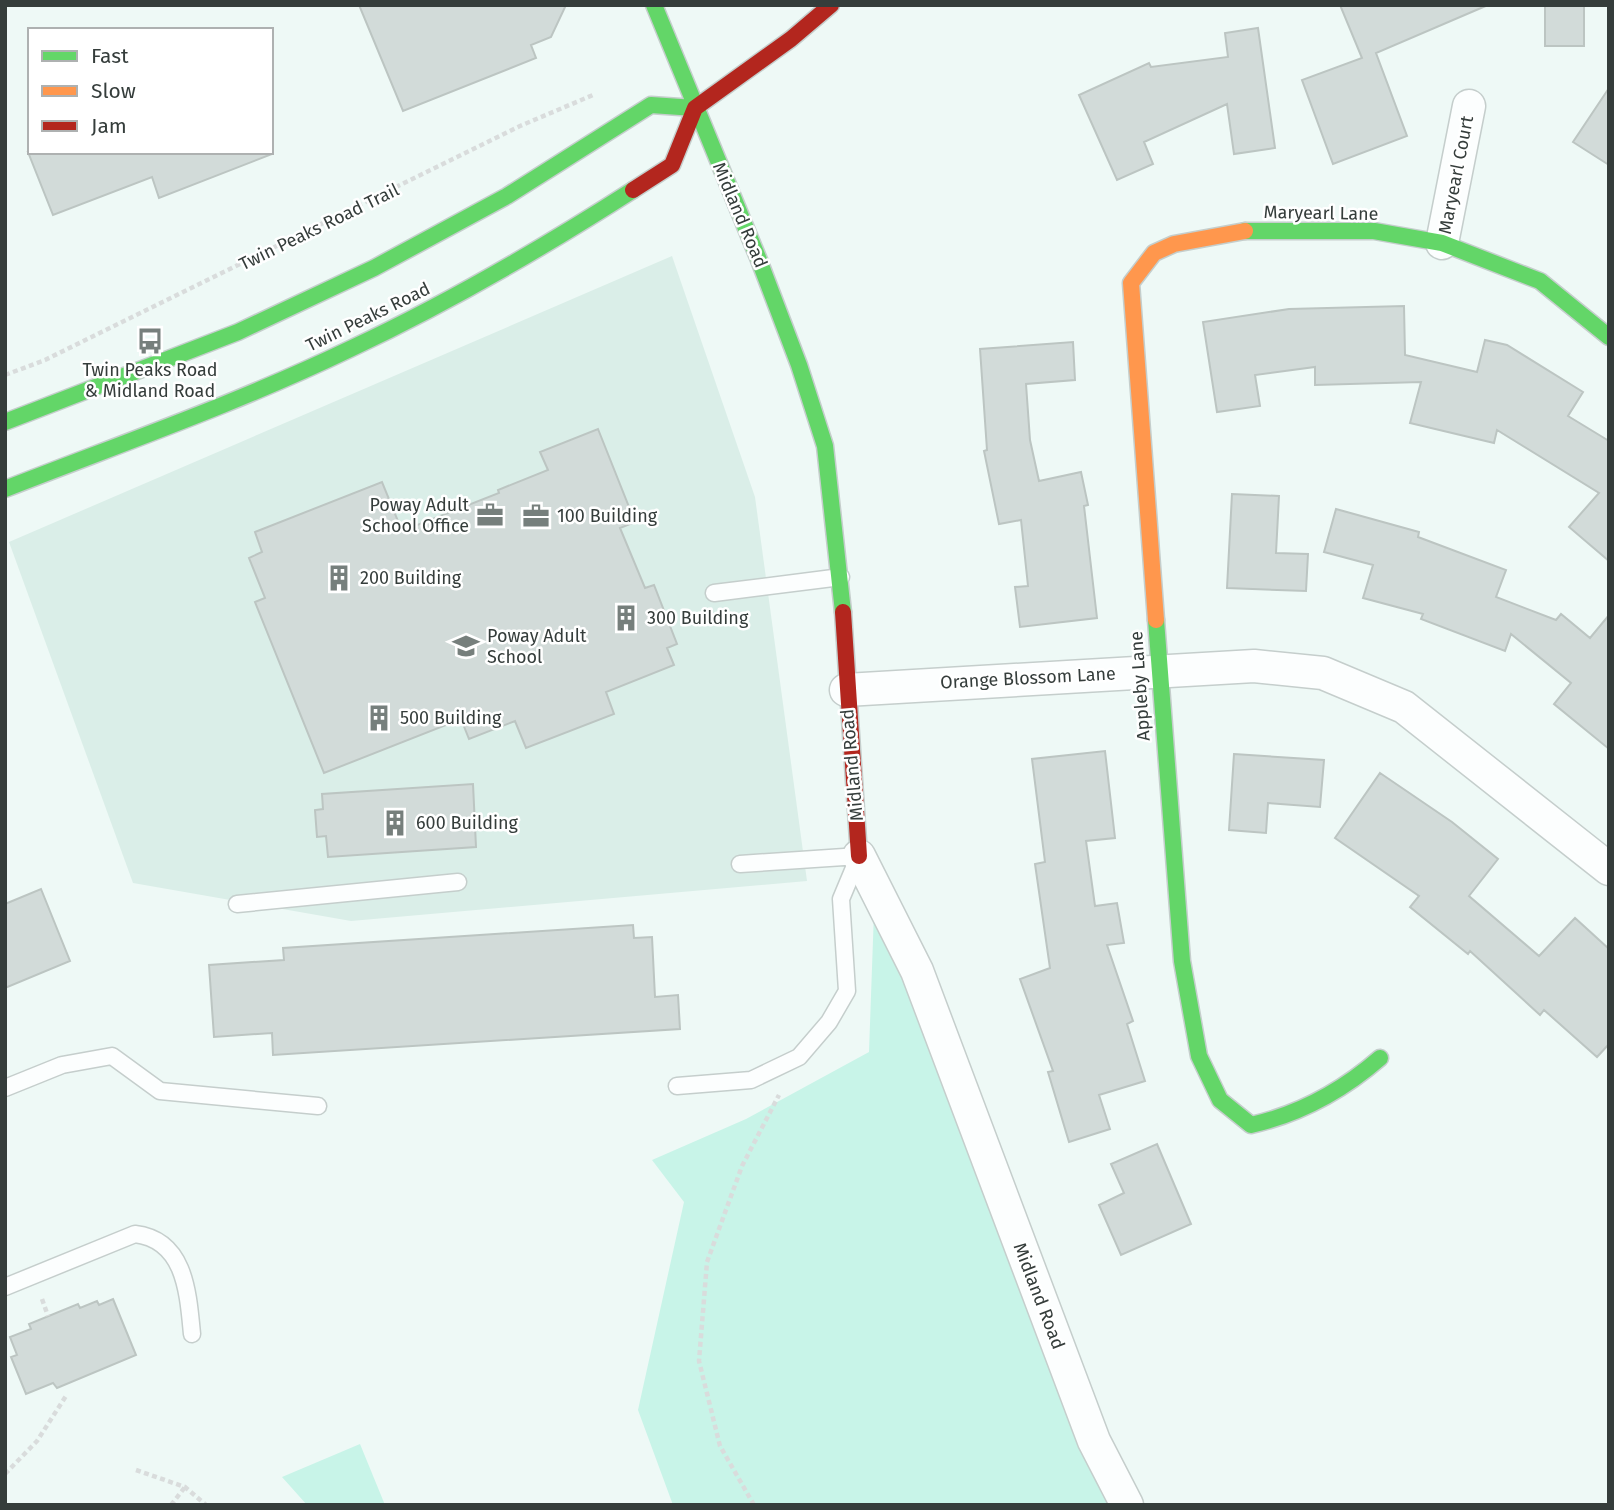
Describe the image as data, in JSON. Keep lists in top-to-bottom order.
{
  "streets": {
    "street": [
      "Maryearl Court",
      "Maryearl Lane",
      "Midland Road",
      "Twin Peaks Road",
      "Orange Blossom Lane",
      "Appleby Lane"
    ],
    "path": ["Twin Peaks Road Trail"]
  },
  "crossings": [
    ["Maryearl Court", "Maryearl Lane"],
    ["Maryearl Lane", "Appleby Lane"],
    ["Midland Road", "Twin Peaks Road"],
    ["Midland Road", "Orange Blossom Lane"],
    ["Orange Blossom Lane", "Appleby Lane"]
  ],
  "places": {
    "bus stop": ["Twin Peaks Road & Midland Road"],
    "office": ["Poway Adult School Office", "100 Building"],
    "building": [
      "200 Building",
      "300 Building",
      "500 Building",
      "600 Building"
    ],
    "school or university": ["Poway Adult School"]
  },
  "legend": ["Fast", "Slow", "Jam"]
}
